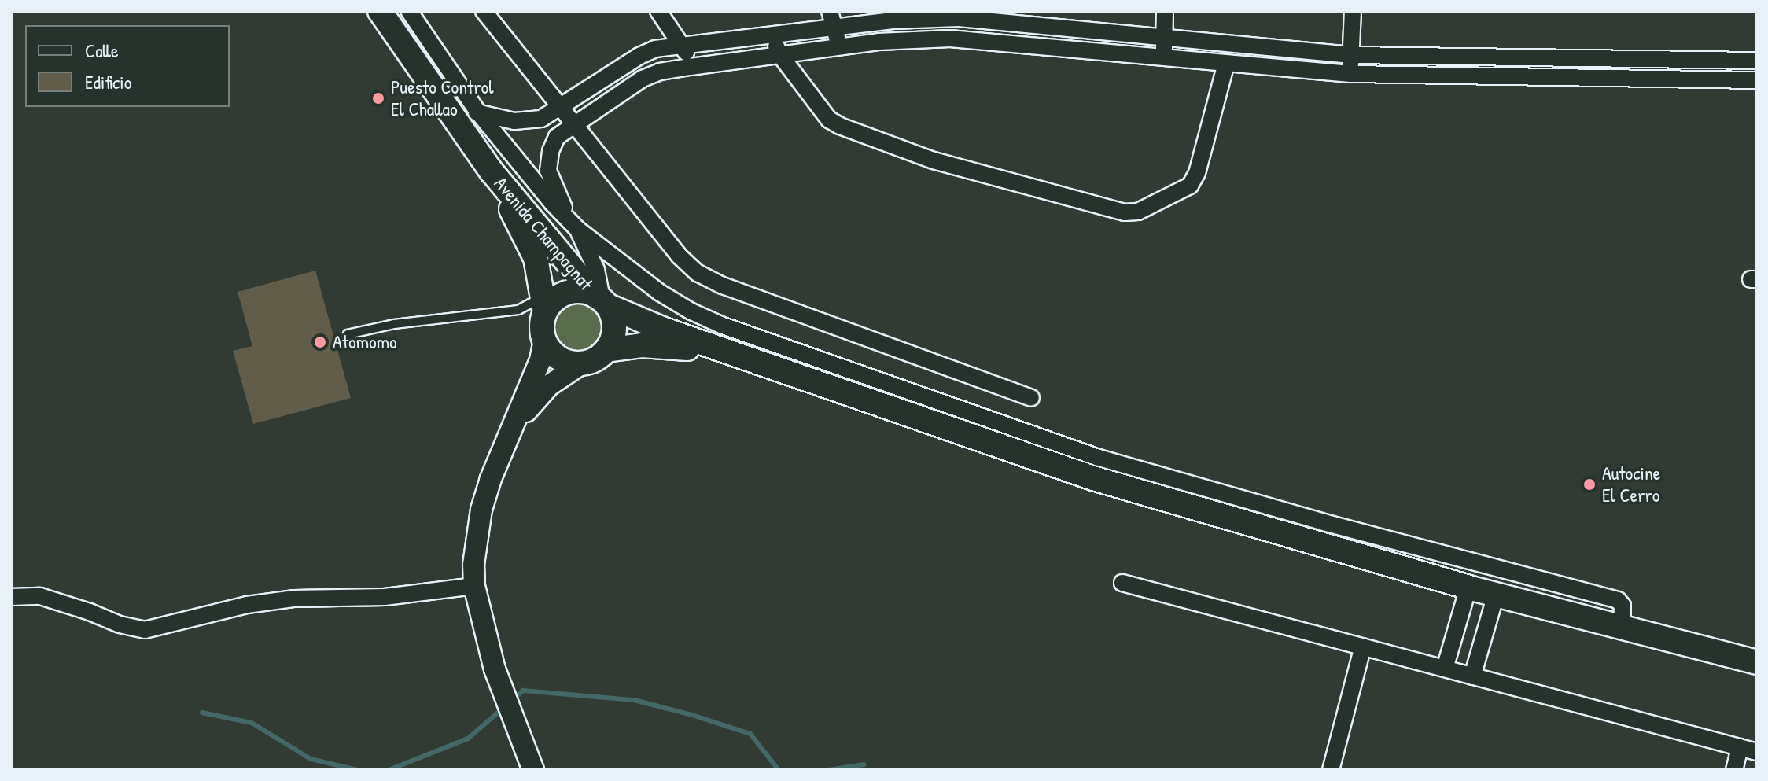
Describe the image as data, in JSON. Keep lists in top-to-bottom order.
{
  "streets": {
    "main road": ["Avenida Champagnat"]
  },
  "places": ["Puesto Control El Challao", "Atomomo", "Autocine El Cerro"],
  "legend": ["Calle", "Edificio"]
}
